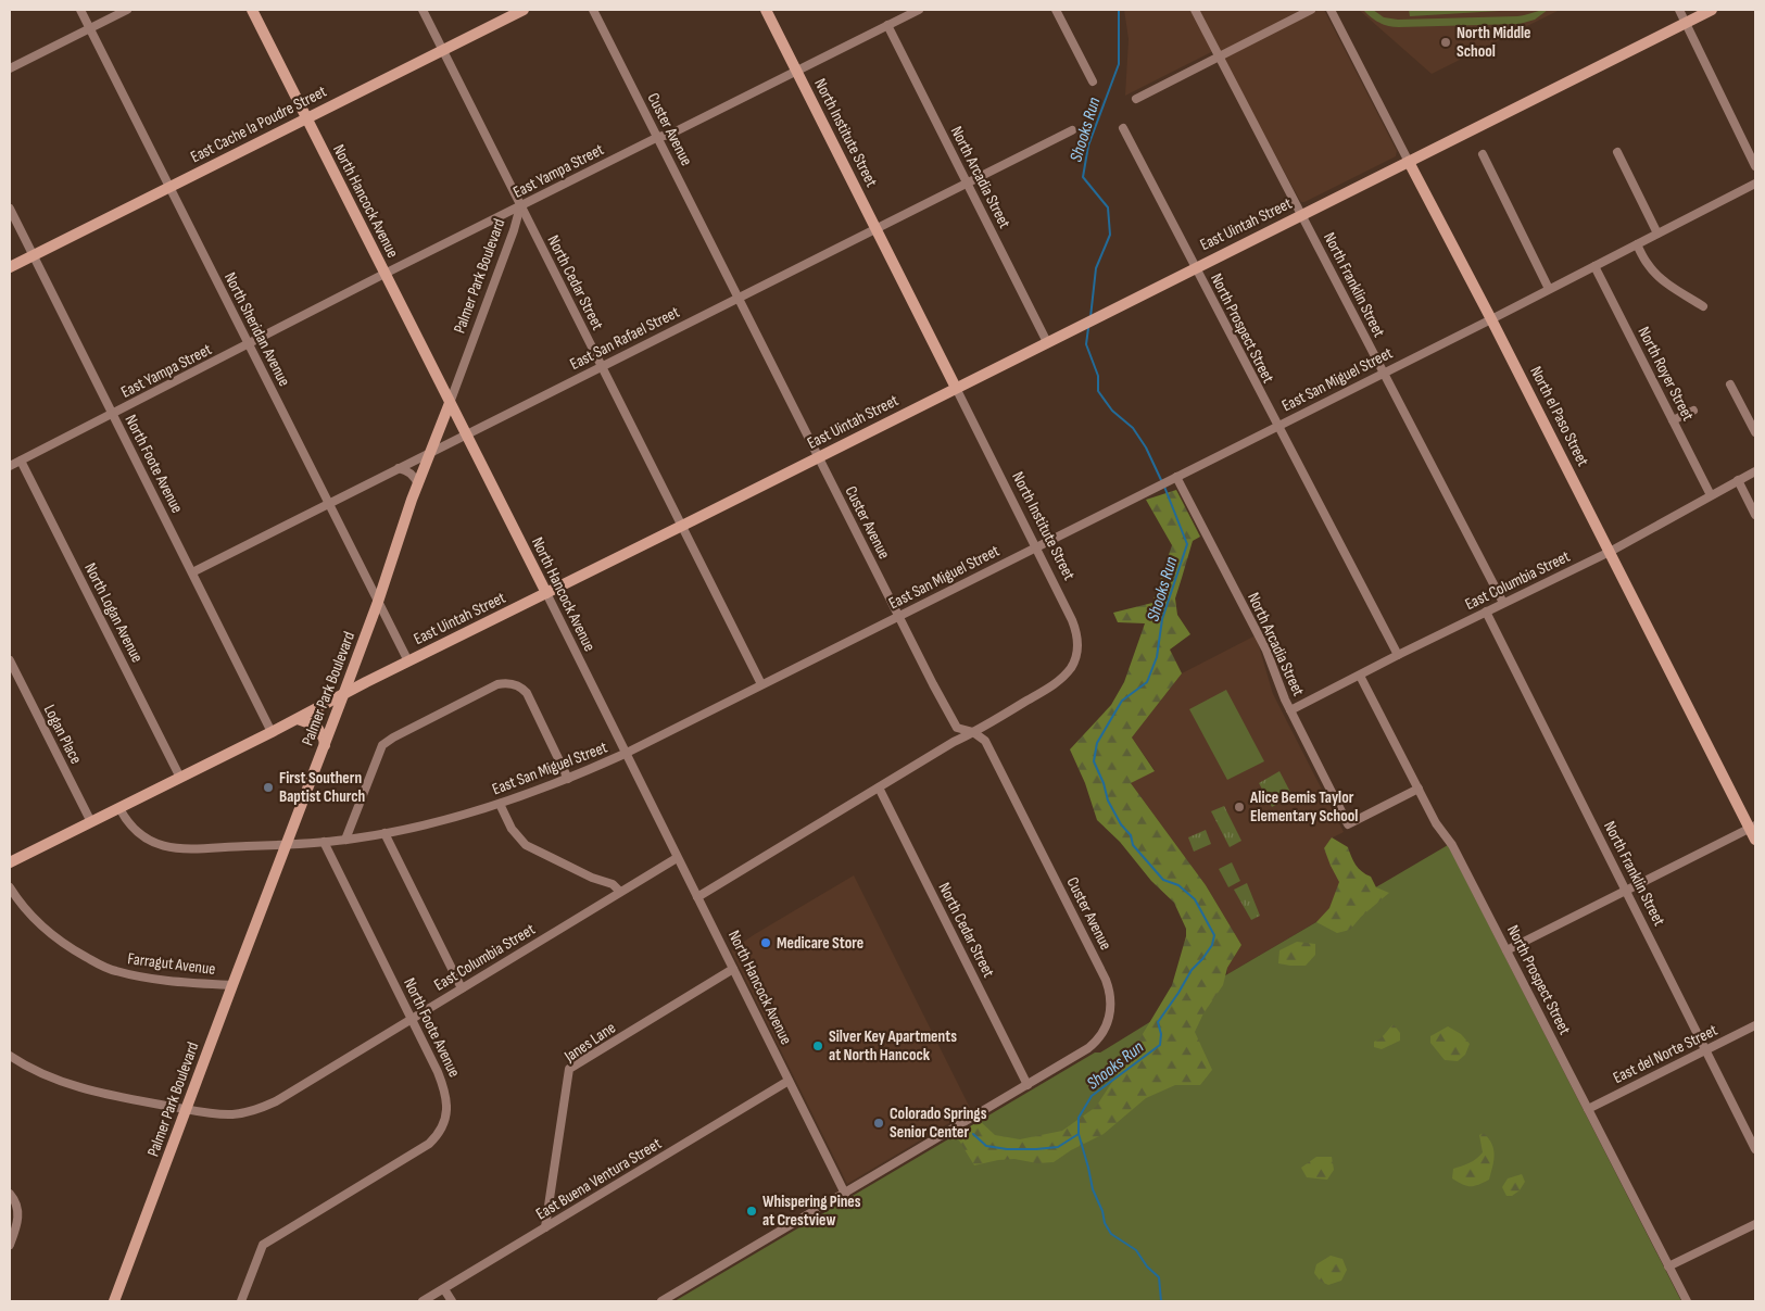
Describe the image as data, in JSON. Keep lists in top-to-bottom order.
{
  "streets": {
    "main road": [
      "East Cache la Poudre Street",
      "North Institute Street",
      "North Hancock Avenue",
      "East Uintah Street",
      "Palmer Park Boulevard",
      "North el Paso Street"
    ],
    "street": [
      "Custer Avenue",
      "East Yampa Street",
      "North Arcadia Street",
      "North Cedar Street",
      "North Franklin Street",
      "North Prospect Street",
      "North Sheridan Avenue",
      "East San Rafael Street",
      "North Royer Street",
      "East San Miguel Street",
      "North Foote Avenue",
      "East Columbia Street",
      "North Logan Avenue",
      "Logan Place",
      "Farragut Avenue",
      "Janes Lane",
      "East del Norte Street",
      "East Buena Ventura Street"
    ]
  },
  "crossings": [
    ["East Cache la Poudre Street", "North Hancock Avenue"],
    ["East Cache la Poudre Street", "North Cedar Street"],
    ["East Cache la Poudre Street", "North Sheridan Avenue"],
    ["East Cache la Poudre Street", "North Foote Avenue"],
    ["Custer Avenue", "North Institute Street"],
    ["Custer Avenue", "East Yampa Street"],
    ["Custer Avenue", "East Uintah Street"],
    ["Custer Avenue", "North Cedar Street"],
    ["Custer Avenue", "East San Rafael Street"],
    ["Custer Avenue", "East San Miguel Street"],
    ["North Institute Street", "East Yampa Street"],
    ["North Institute Street", "North Hancock Avenue"],
    ["North Institute Street", "East Uintah Street"],
    ["North Institute Street", "North Cedar Street"],
    ["North Institute Street", "East San Rafael Street"],
    ["North Institute Street", "East San Miguel Street"],
    ["East Yampa Street", "North Arcadia Street"],
    ["East Yampa Street", "North Hancock Avenue"],
    ["East Yampa Street", "Palmer Park Boulevard"],
    ["East Yampa Street", "North Cedar Street"],
    ["East Yampa Street", "North Sheridan Avenue"],
    ["East Yampa Street", "North Foote Avenue"],
    ["East Yampa Street", "North Logan Avenue"],
    ["North Arcadia Street", "East Uintah Street"],
    ["North Arcadia Street", "North Prospect Street"],
    ["North Arcadia Street", "East San Rafael Street"],
    ["North Arcadia Street", "East San Miguel Street"],
    ["North Arcadia Street", "East Columbia Street"],
    ["North Hancock Avenue", "East Uintah Street"],
    ["North Hancock Avenue", "Palmer Park Boulevard"],
    ["North Hancock Avenue", "East San Rafael Street"],
    ["North Hancock Avenue", "East San Miguel Street"],
    ["North Hancock Avenue", "East Columbia Street"],
    ["North Hancock Avenue", "Janes Lane"],
    ["North Hancock Avenue", "East Buena Ventura Street"],
    ["East Uintah Street", "Palmer Park Boulevard"],
    ["East Uintah Street", "North Cedar Street"],
    ["East Uintah Street", "North Franklin Street"],
    ["East Uintah Street", "North Prospect Street"],
    ["East Uintah Street", "North Sheridan Avenue"],
    ["East Uintah Street", "East San Miguel Street"],
    ["East Uintah Street", "North el Paso Street"],
    ["East Uintah Street", "North Foote Avenue"],
    ["East Uintah Street", "North Logan Avenue"],
    ["East Uintah Street", "Logan Place"],
    ["Palmer Park Boulevard", "North Cedar Street"],
    ["Palmer Park Boulevard", "North Sheridan Avenue"],
    ["Palmer Park Boulevard", "East San Rafael Street"],
    ["Palmer Park Boulevard", "East San Miguel Street"],
    ["Palmer Park Boulevard", "East Columbia Street"],
    ["Palmer Park Boulevard", "Farragut Avenue"],
    ["North Cedar Street", "East San Rafael Street"],
    ["North Cedar Street", "East San Miguel Street"],
    ["North Franklin Street", "East San Miguel Street"],
    ["North Franklin Street", "East Columbia Street"],
    ["North Franklin Street", "East del Norte Street"],
    ["North Prospect Street", "East San Miguel Street"],
    ["North Prospect Street", "East Columbia Street"],
    ["North Prospect Street", "East del Norte Street"],
    ["North Sheridan Avenue", "East San Rafael Street"],
    ["East San Rafael Street", "North Foote Avenue"],
    ["North Royer Street", "East San Miguel Street"],
    ["North Royer Street", "East Columbia Street"],
    ["East San Miguel Street", "North el Paso Street"],
    ["East San Miguel Street", "North Foote Avenue"],
    ["North el Paso Street", "East Columbia Street"],
    ["North Foote Avenue", "East Columbia Street"],
    ["Janes Lane", "East Buena Ventura Street"]
  ],
  "water": ["Shooks Run"],
  "places": [
    "North Middle School",
    "First Southern Baptist Church",
    "Alice Bemis Taylor Elementary School",
    "Medicare Store",
    "Silver Key Apartments at North Hancock",
    "Colorado Springs Senior Center",
    "Whispering Pines at Crestview"
  ]
}
